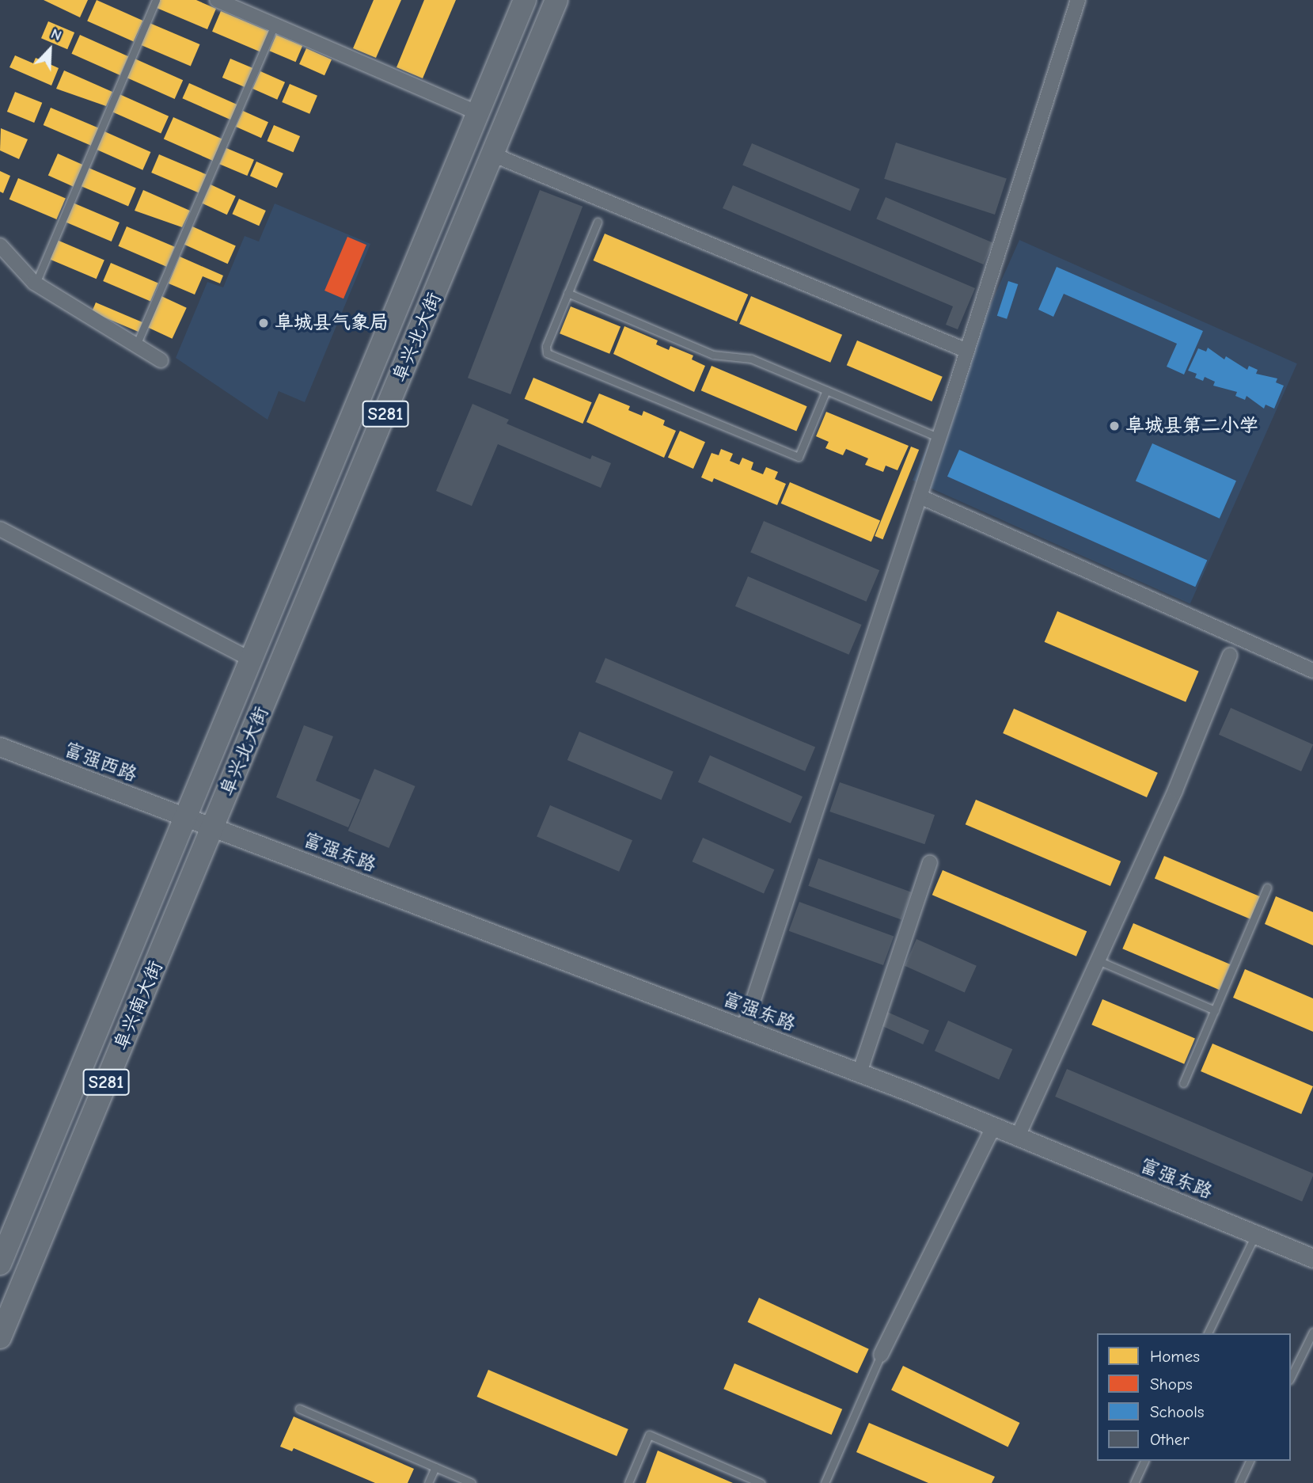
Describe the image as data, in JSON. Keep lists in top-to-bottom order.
{
  "streets": {
    "main road": ["阜兴北大街", "S281", "阜兴南大街"],
    "street": ["富强西路", "富强东路"]
  },
  "crossings": [
    ["阜兴北大街", "富强西路"],
    ["阜兴北大街", "富强东路"],
    ["阜兴北大街", "阜兴南大街"],
    ["富强西路", "富强东路"],
    ["富强西路", "阜兴南大街"],
    ["富强东路", "阜兴南大街"]
  ],
  "places": ["阜城县气象局", "阜城县第二小学"],
  "legend": [
    "Homes",
    "Shops",
    "Schools",
    "Other"
  ],
  "north": "top right"
}
